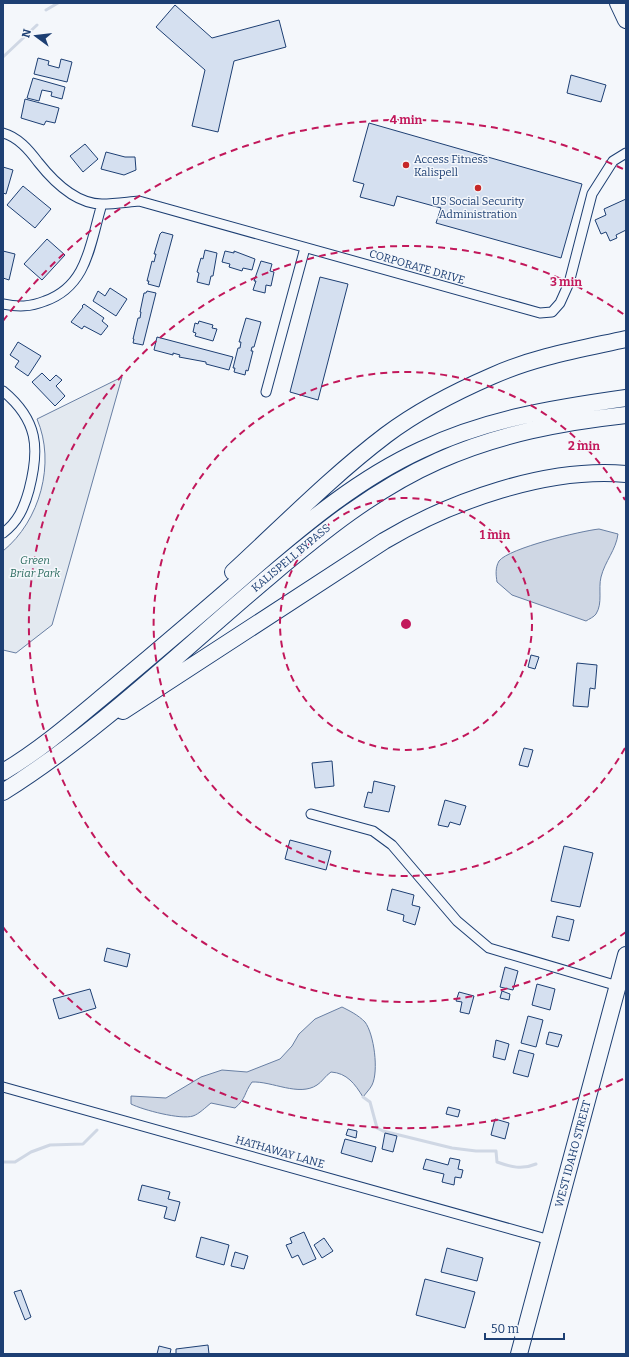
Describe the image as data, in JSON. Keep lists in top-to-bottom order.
{
  "streets": {
    "highway": ["KALISPELL BYPASS", "WEST IDAHO STREET"],
    "street": ["CORPORATE DRIVE", "HATHAWAY LANE"]
  },
  "crossings": [
    ["HATHAWAY LANE", "WEST IDAHO STREET"]
  ],
  "parks": ["Green Briar Park"],
  "places": ["Access Fitness Kalispell", "US Social Security Administration"],
  "scale_bar": "50 m",
  "north": "left",
  "rings": [
    "4 min",
    "3 min",
    "2 min",
    "1 min"
  ]
}
